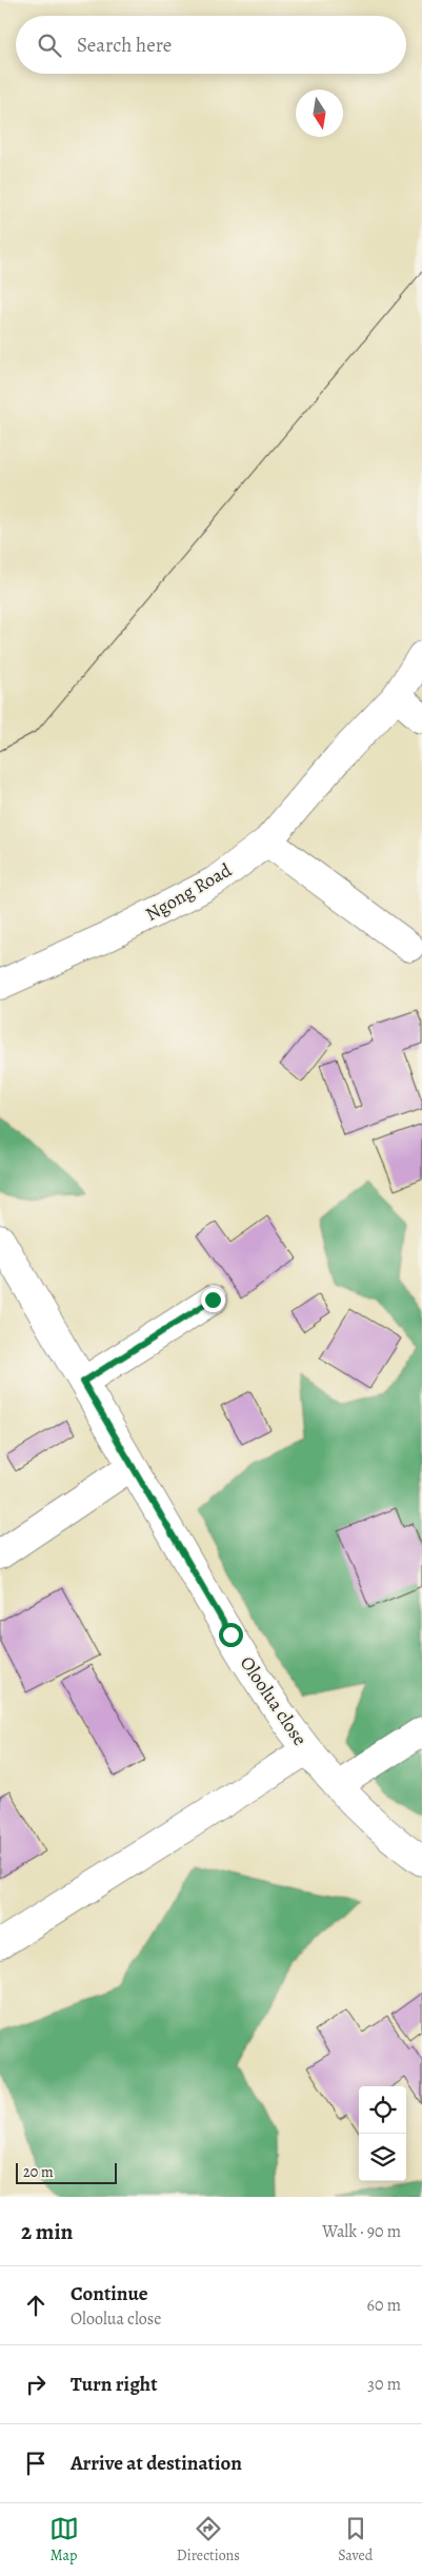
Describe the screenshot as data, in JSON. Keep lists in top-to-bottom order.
{
  "streets": {
    "street": ["Ngong Road", "Oloolua close"]
  },
  "scale_bar": "20 m",
  "north": "bottom",
  "page": {
    "search": "Search here",
    "scale": "20 m",
    "heading": ["2 min", "Walk · 90 m"],
    "list": [
      ["Continue", "Oloolua close", "60 m"],
      ["Turn right", "30 m"],
      "Arrive at destination"
    ],
    "nav": ["Map", "Directions", "Saved"]
  }
}
